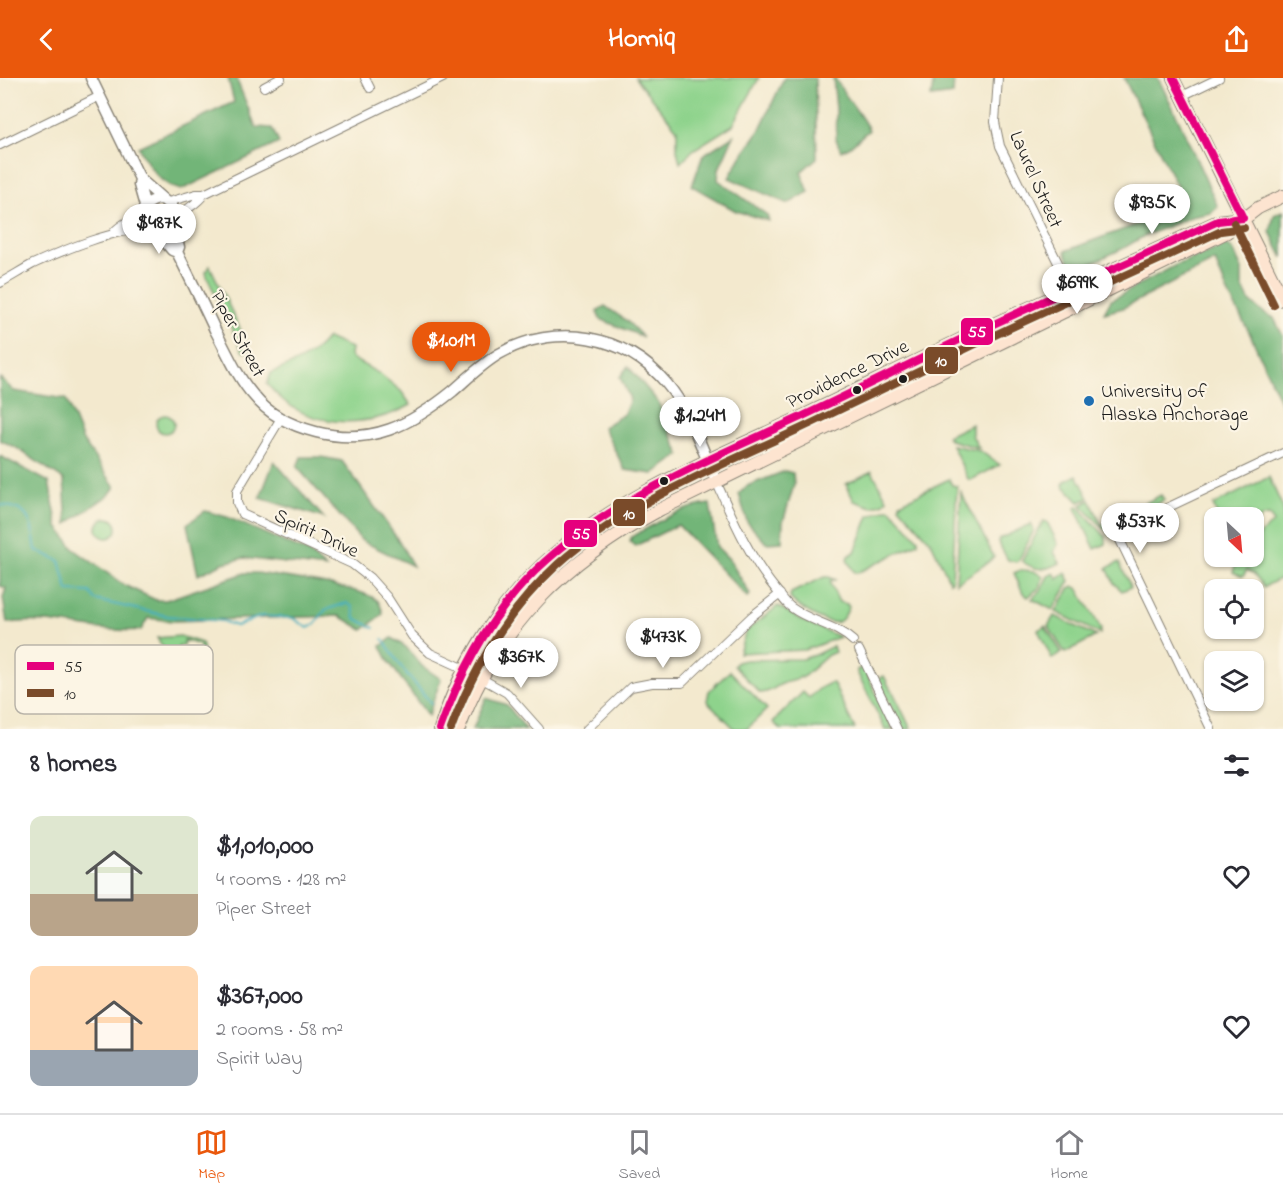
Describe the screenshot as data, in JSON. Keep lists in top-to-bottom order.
{
  "streets": {
    "main road": ["Providence Drive"],
    "street": ["Laurel Street", "Piper Street", "Spirit Drive"]
  },
  "crossings": [
    ["Laurel Street", "Providence Drive"],
    ["Piper Street", "Providence Drive"],
    ["Piper Street", "Spirit Drive"],
    ["Providence Drive", "Spirit Drive"]
  ],
  "places": ["University of Alaska Anchorage"],
  "lines": ["transit line 55", "transit line 10"],
  "legend": ["55", "10"],
  "north": "bottom right",
  "page": {
    "header": "Homiq",
    "price": [
      "$935K",
      "$487K",
      "$699K",
      "$1.01M",
      "$1.24M",
      "$537K",
      "$473K",
      "$367K"
    ],
    "heading": "8 homes",
    "list": [
      {
        "name": "$1,010,000",
        "note": "4 rooms · 128 m² · Piper Street"
      },
      {
        "name": "$367,000",
        "note": "2 rooms · 58 m² · Spirit Way"
      }
    ],
    "tabs": ["Map", "Saved", "Home"]
  }
}
